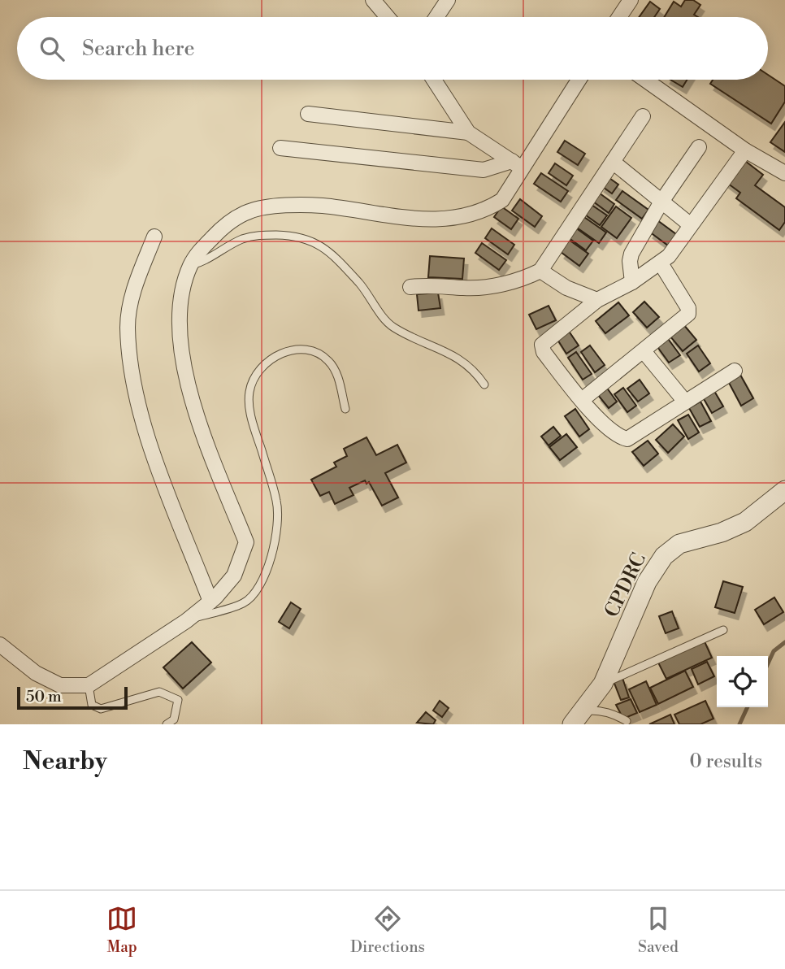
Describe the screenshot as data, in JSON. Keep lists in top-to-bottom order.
{
  "streets": {
    "street": ["CPDRC"]
  },
  "scale_bar": "50 m",
  "page": {
    "search": "Search here",
    "scale": "50 m",
    "heading": ["Nearby", "0 results"],
    "nav": ["Map", "Directions", "Saved"]
  }
}
